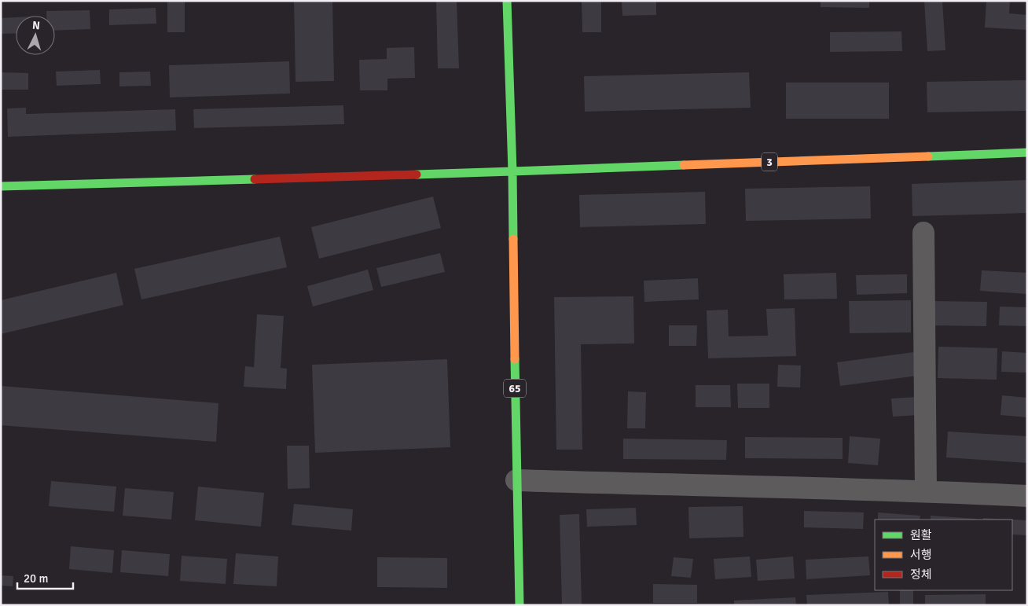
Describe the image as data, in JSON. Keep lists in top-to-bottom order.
{
  "streets": {
    "main road": ["3", "65"]
  },
  "crossings": [
    ["3", "65"]
  ],
  "legend": ["원활", "서행", "정체"],
  "scale_bar": "20 m",
  "north": "top"
}
